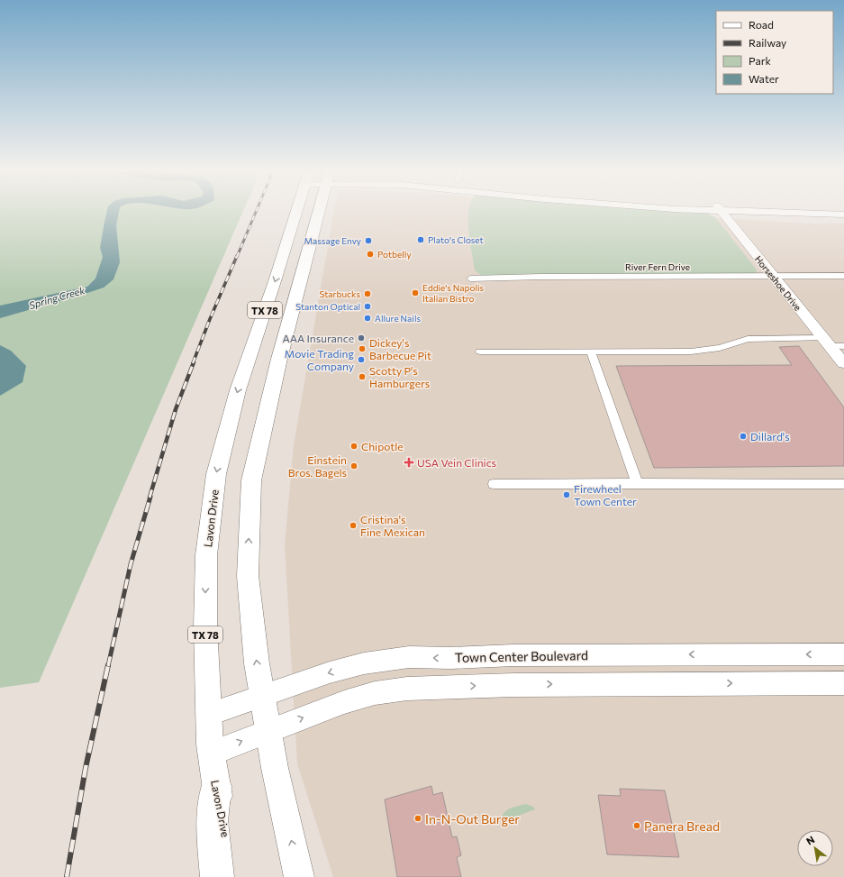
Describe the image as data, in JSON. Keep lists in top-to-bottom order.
{
  "streets": {
    "main road": [
      "Horseshoe Drive",
      "TX 78",
      "Lavon Drive",
      "Town Center Boulevard"
    ],
    "street": ["River Fern Drive"]
  },
  "crossings": [
    ["River Fern Drive", "Horseshoe Drive"],
    ["TX 78", "Town Center Boulevard"],
    ["Lavon Drive", "Town Center Boulevard"]
  ],
  "water": ["Spring Creek"],
  "places": {
    "other": [
      "Plato's Closet",
      "Massage Envy",
      "Potbelly",
      "Eddie's Napolis Italian Bistro",
      "Starbucks",
      "Stanton Optical",
      "Allure Nails",
      "AAA Insurance",
      "Dickey's Barbecue Pit",
      "Movie Trading Company",
      "Scotty P's Hamburgers",
      "Dillard's",
      "Chipotle",
      "Einstein Bros. Bagels",
      "Firewheel Town Center",
      "Cristina's Fine Mexican",
      "In-N-Out Burger",
      "Panera Bread"
    ],
    "health": ["USA Vein Clinics"]
  },
  "legend": [
    "Road",
    "Railway",
    "Park",
    "Water"
  ],
  "north": "top left"
}
